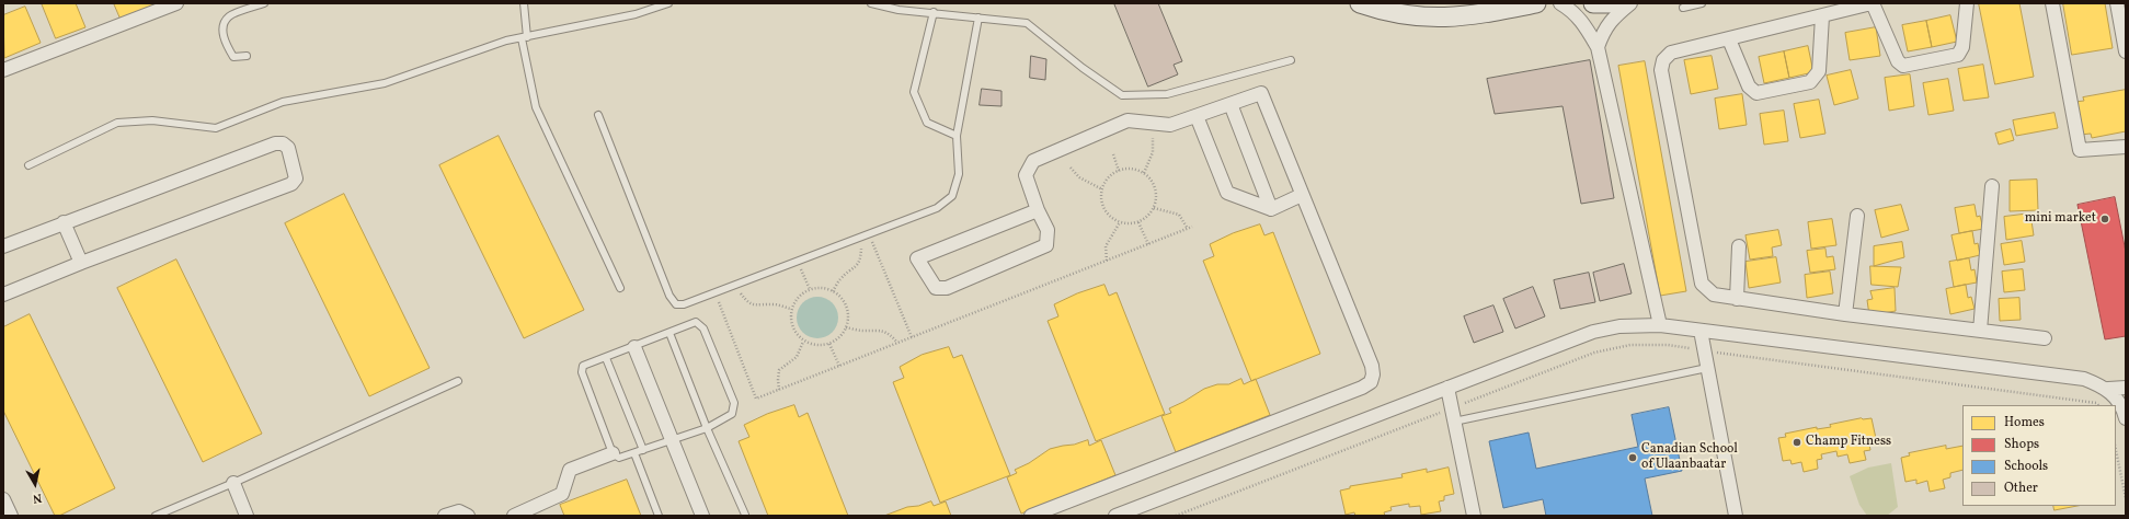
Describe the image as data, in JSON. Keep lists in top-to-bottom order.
{
  "places": ["mini market", "Champ Fitness", "Canadian School of Ulaanbaatar"],
  "legend": [
    "Homes",
    "Shops",
    "Schools",
    "Other"
  ],
  "north": "bottom"
}
